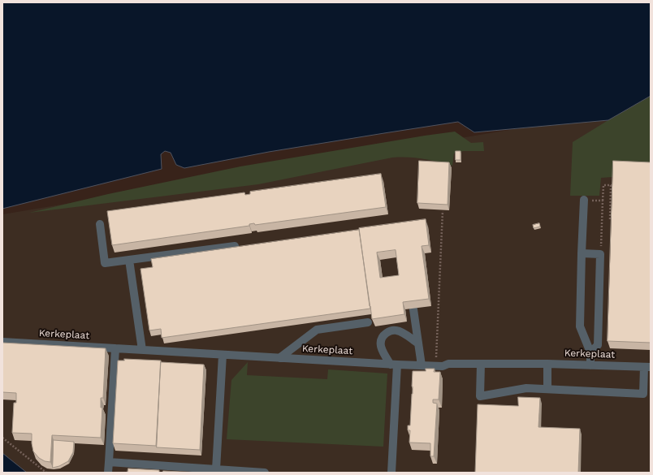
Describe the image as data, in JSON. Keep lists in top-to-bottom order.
{
  "streets": {
    "street": ["Kerkeplaat"]
  }
}
